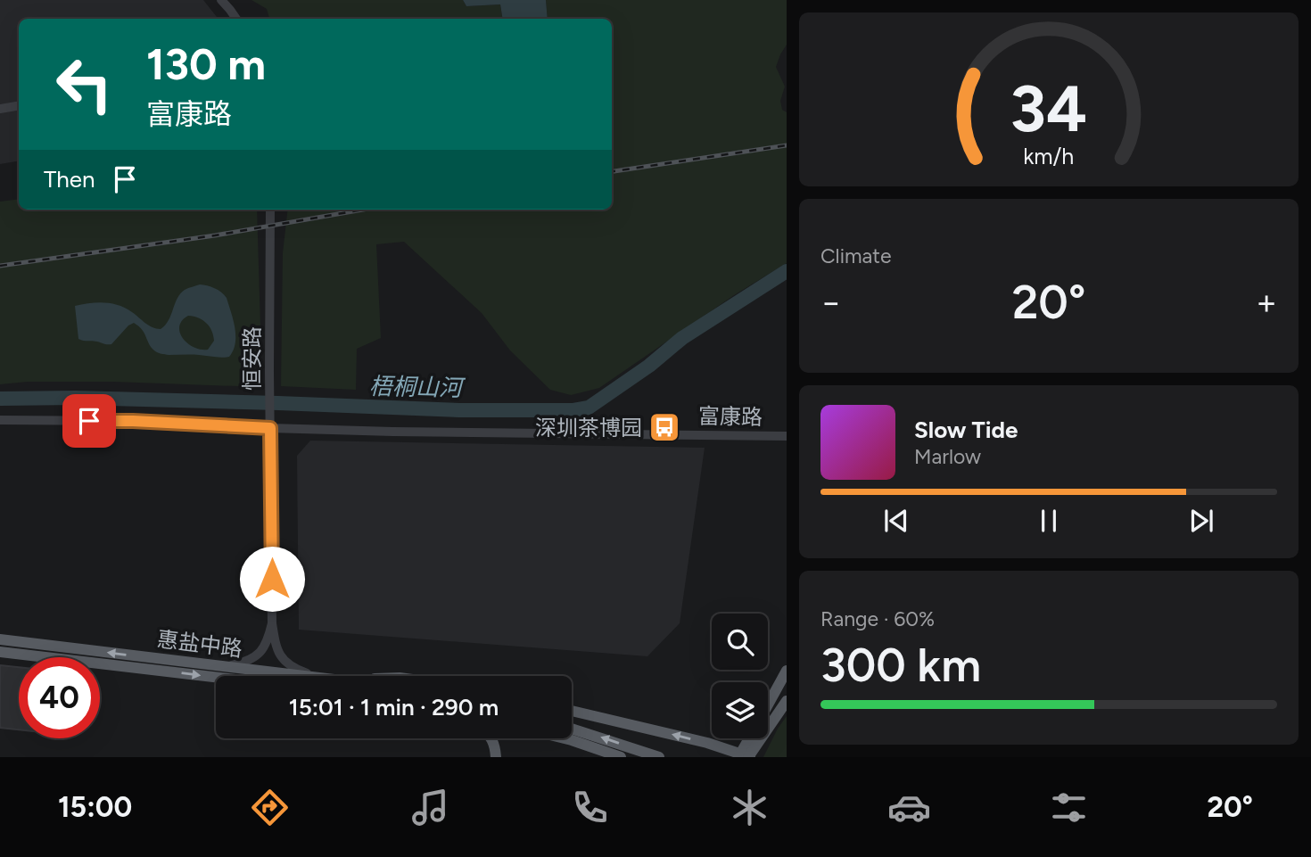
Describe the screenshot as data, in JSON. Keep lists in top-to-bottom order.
{
  "streets": {
    "main road": ["惠盐中路"],
    "street": ["恒安路", "富康路"]
  },
  "crossings": [
    ["恒安路", "富康路"]
  ],
  "water": ["梧桐山河"],
  "places": {
    "bus stop": ["深圳茶博园"]
  },
  "page": {
    "turn": ["130 m", "富康路"],
    "then": "Then",
    "tile": [
      "Climate",
      ["Range · 60%", "300 km"]
    ],
    "heat": ["−", "20°", "+"],
    "song": ["Slow Tide", "Marlow"],
    "limit": "40",
    "trip": "15:01 · 1 min · 290 m",
    "tabs": ["15:00", "20°"],
    "gauge": ["34", "km/h"]
  }
}
